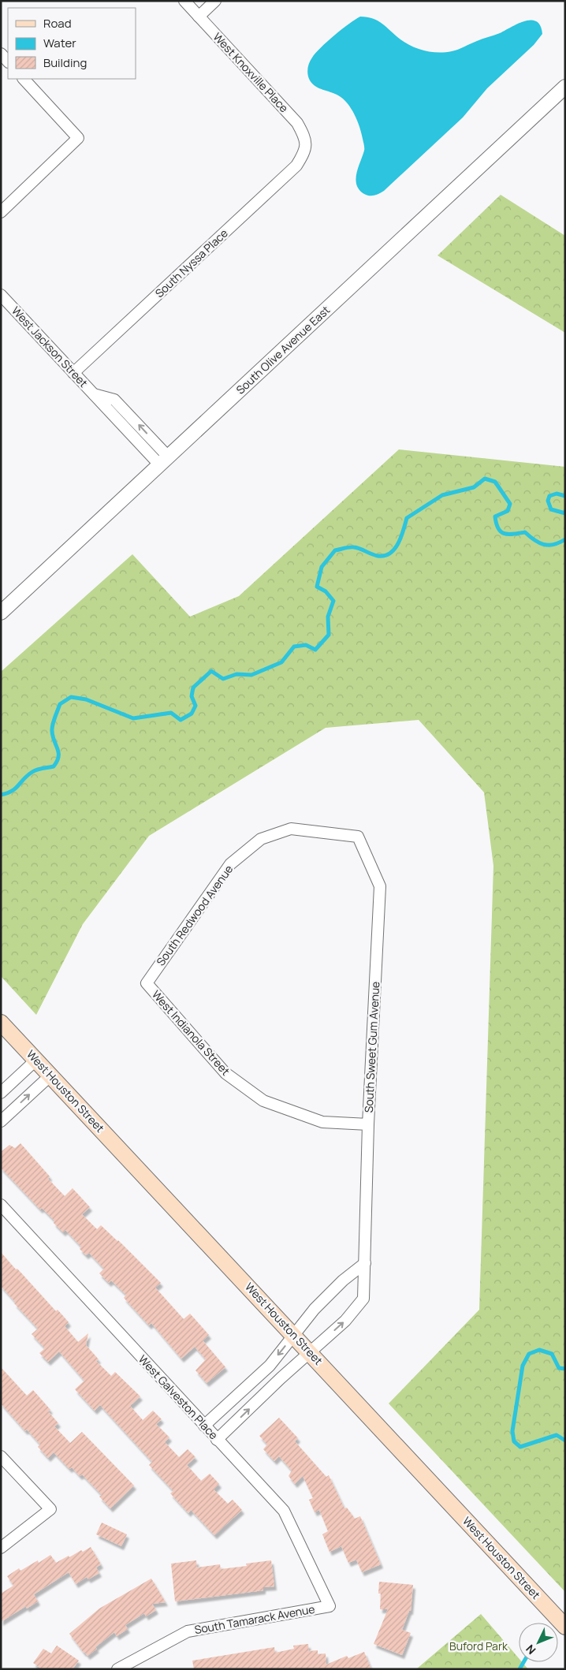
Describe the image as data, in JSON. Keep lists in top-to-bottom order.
{
  "streets": {
    "main road": ["West Houston Street"],
    "street": [
      "West Knoxville Place",
      "South Nyssa Place",
      "West Jackson Street",
      "South Olive Avenue East",
      "South Redwood Avenue",
      "West Indianola Street",
      "South Sweet Gum Avenue",
      "West Galveston Place",
      "South Tamarack Avenue"
    ]
  },
  "crossings": [
    ["West Knoxville Place", "South Nyssa Place"],
    ["South Nyssa Place", "West Jackson Street"],
    ["West Jackson Street", "South Olive Avenue East"],
    ["South Redwood Avenue", "West Indianola Street"],
    ["South Redwood Avenue", "South Sweet Gum Avenue"],
    ["West Indianola Street", "South Sweet Gum Avenue"],
    ["South Sweet Gum Avenue", "West Houston Street"],
    ["South Sweet Gum Avenue", "West Galveston Place"],
    ["West Galveston Place", "South Tamarack Avenue"]
  ],
  "parks": ["Buford Park"],
  "legend": ["Road", "Water", "Building"],
  "north": "bottom left"
}
